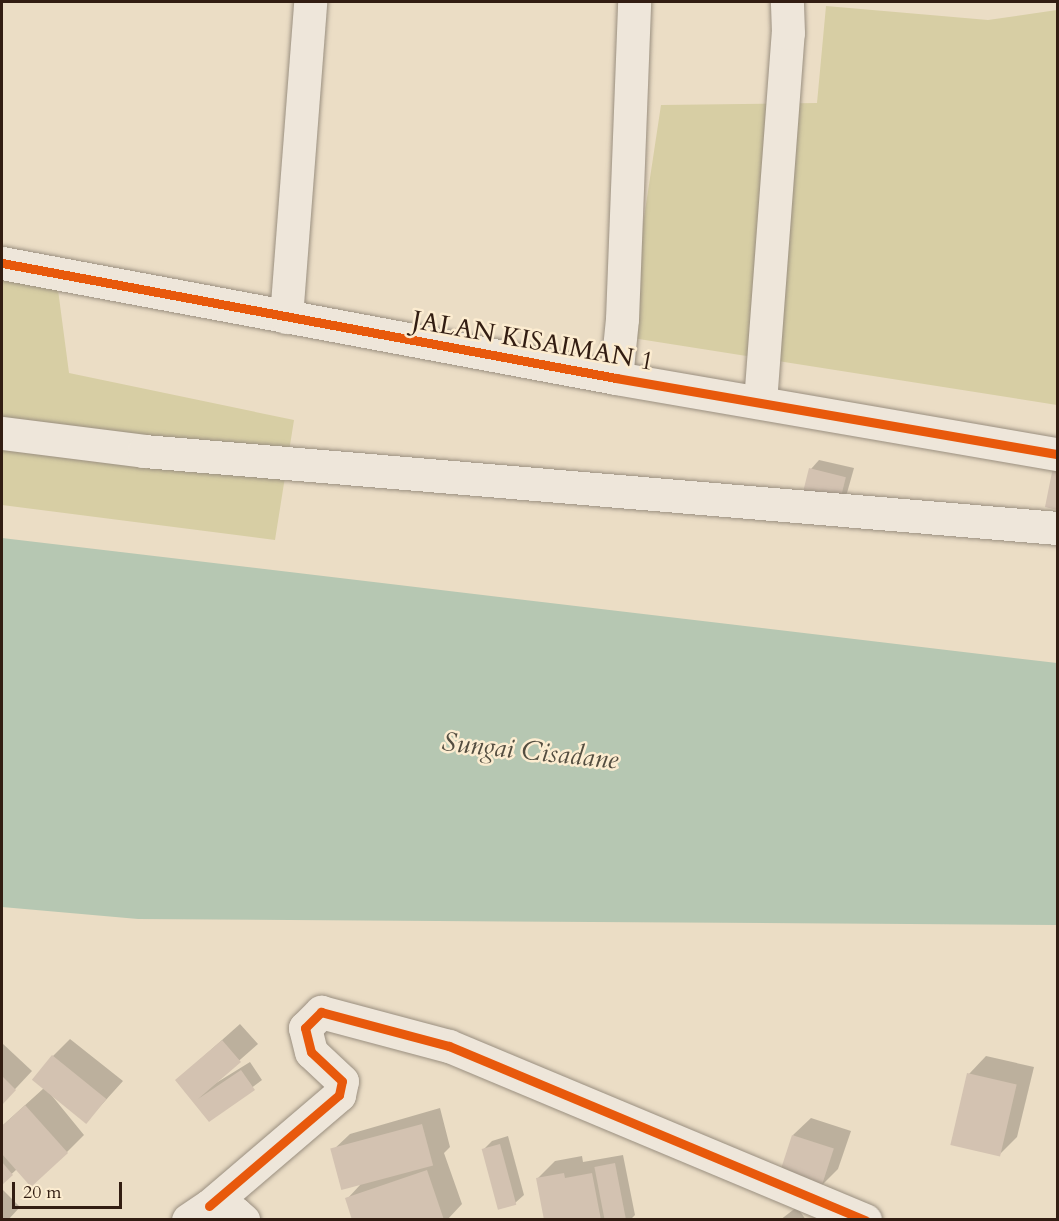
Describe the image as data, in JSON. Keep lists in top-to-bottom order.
{
  "streets": {
    "street": ["JALAN KISAIMAN 1"]
  },
  "water": ["Sungai Cisadane"],
  "scale_bar": "20 m"
}
